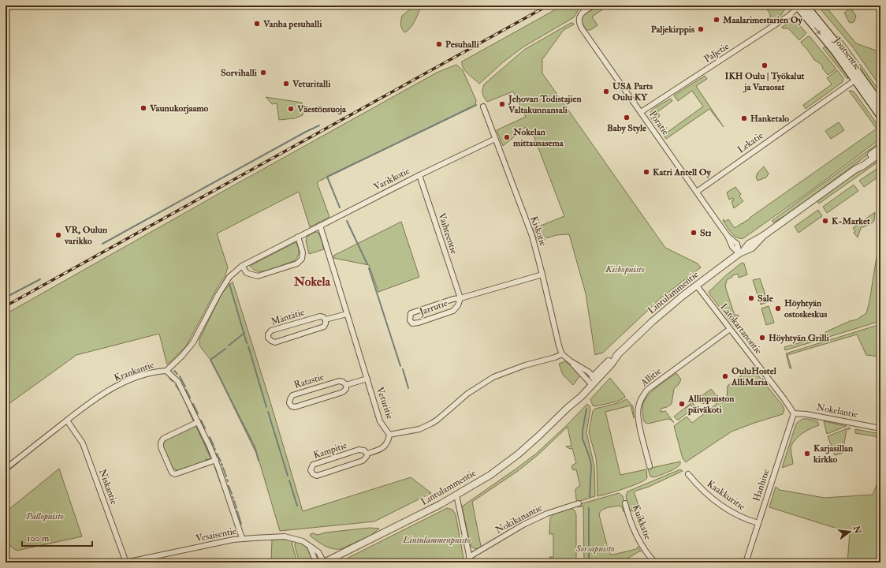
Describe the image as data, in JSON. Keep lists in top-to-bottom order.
{
  "streets": {
    "main road": ["Joutsentie"],
    "street": [
      "Paljetie",
      "Poratie",
      "Lekatie",
      "Varikkotie",
      "Kiskotie",
      "Vaihteentie",
      "Lintulammentie",
      "Jarrutie",
      "Mäntätie",
      "Latokartanontie",
      "Krankantie",
      "Allitie",
      "Ratastie",
      "Veturitie",
      "Nokelantie",
      "Kampitie",
      "Hanhitie",
      "Niskantie",
      "Kaakkuritie",
      "Nokikanantie",
      "Kuikkatie",
      "Vesaisentie"
    ]
  },
  "crossings": [
    ["Paljetie", "Joutsentie"],
    ["Paljetie", "Poratie"],
    ["Joutsentie", "Lekatie"],
    ["Poratie", "Lekatie"],
    ["Poratie", "Lintulammentie"],
    ["Varikkotie", "Kiskotie"],
    ["Varikkotie", "Vaihteentie"],
    ["Varikkotie", "Krankantie"],
    ["Varikkotie", "Veturitie"],
    ["Kiskotie", "Jarrutie"],
    ["Vaihteentie", "Jarrutie"],
    ["Lintulammentie", "Latokartanontie"],
    ["Lintulammentie", "Vesaisentie"],
    ["Mäntätie", "Veturitie"],
    ["Latokartanontie", "Allitie"],
    ["Latokartanontie", "Nokelantie"],
    ["Latokartanontie", "Hanhitie"],
    ["Krankantie", "Niskantie"],
    ["Krankantie", "Vesaisentie"],
    ["Ratastie", "Veturitie"],
    ["Veturitie", "Kampitie"],
    ["Nokelantie", "Hanhitie"],
    ["Hanhitie", "Kaakkuritie"],
    ["Niskantie", "Vesaisentie"]
  ],
  "districts": ["Nokela"],
  "parks": [
    "Kiskopuisto",
    "Pallopuisto",
    "Lintulammenpuisto",
    "Sorsapuisto"
  ],
  "places": [
    "Maalarimestarien Oy",
    "Vanha pesuhalli",
    "Paljekirppis",
    "Pesuhalli",
    "IKH Oulu | Työkalut ja Varaosat",
    "Sorvihalli",
    "Veturitalli",
    "USA Parts Oulu KY",
    "Jehovan Todistajien Valtakunnansali",
    "Vaunukorjaamo",
    "Väestönsuoja",
    "Baby Style",
    "Hanketalo",
    "Nokelan mittausasema",
    "Katri Antell Oy",
    "K-Market",
    "St1",
    "VR, Oulun varikko",
    "Sale",
    "Höyhtyän ostoskeskus",
    "Höyhtyän Grilli",
    "OuluHostel AlliMaria",
    "Allinpuiston päiväkoti",
    "Karjasillan kirkko"
  ],
  "scale_bar": "100 m",
  "north": "right"
}
